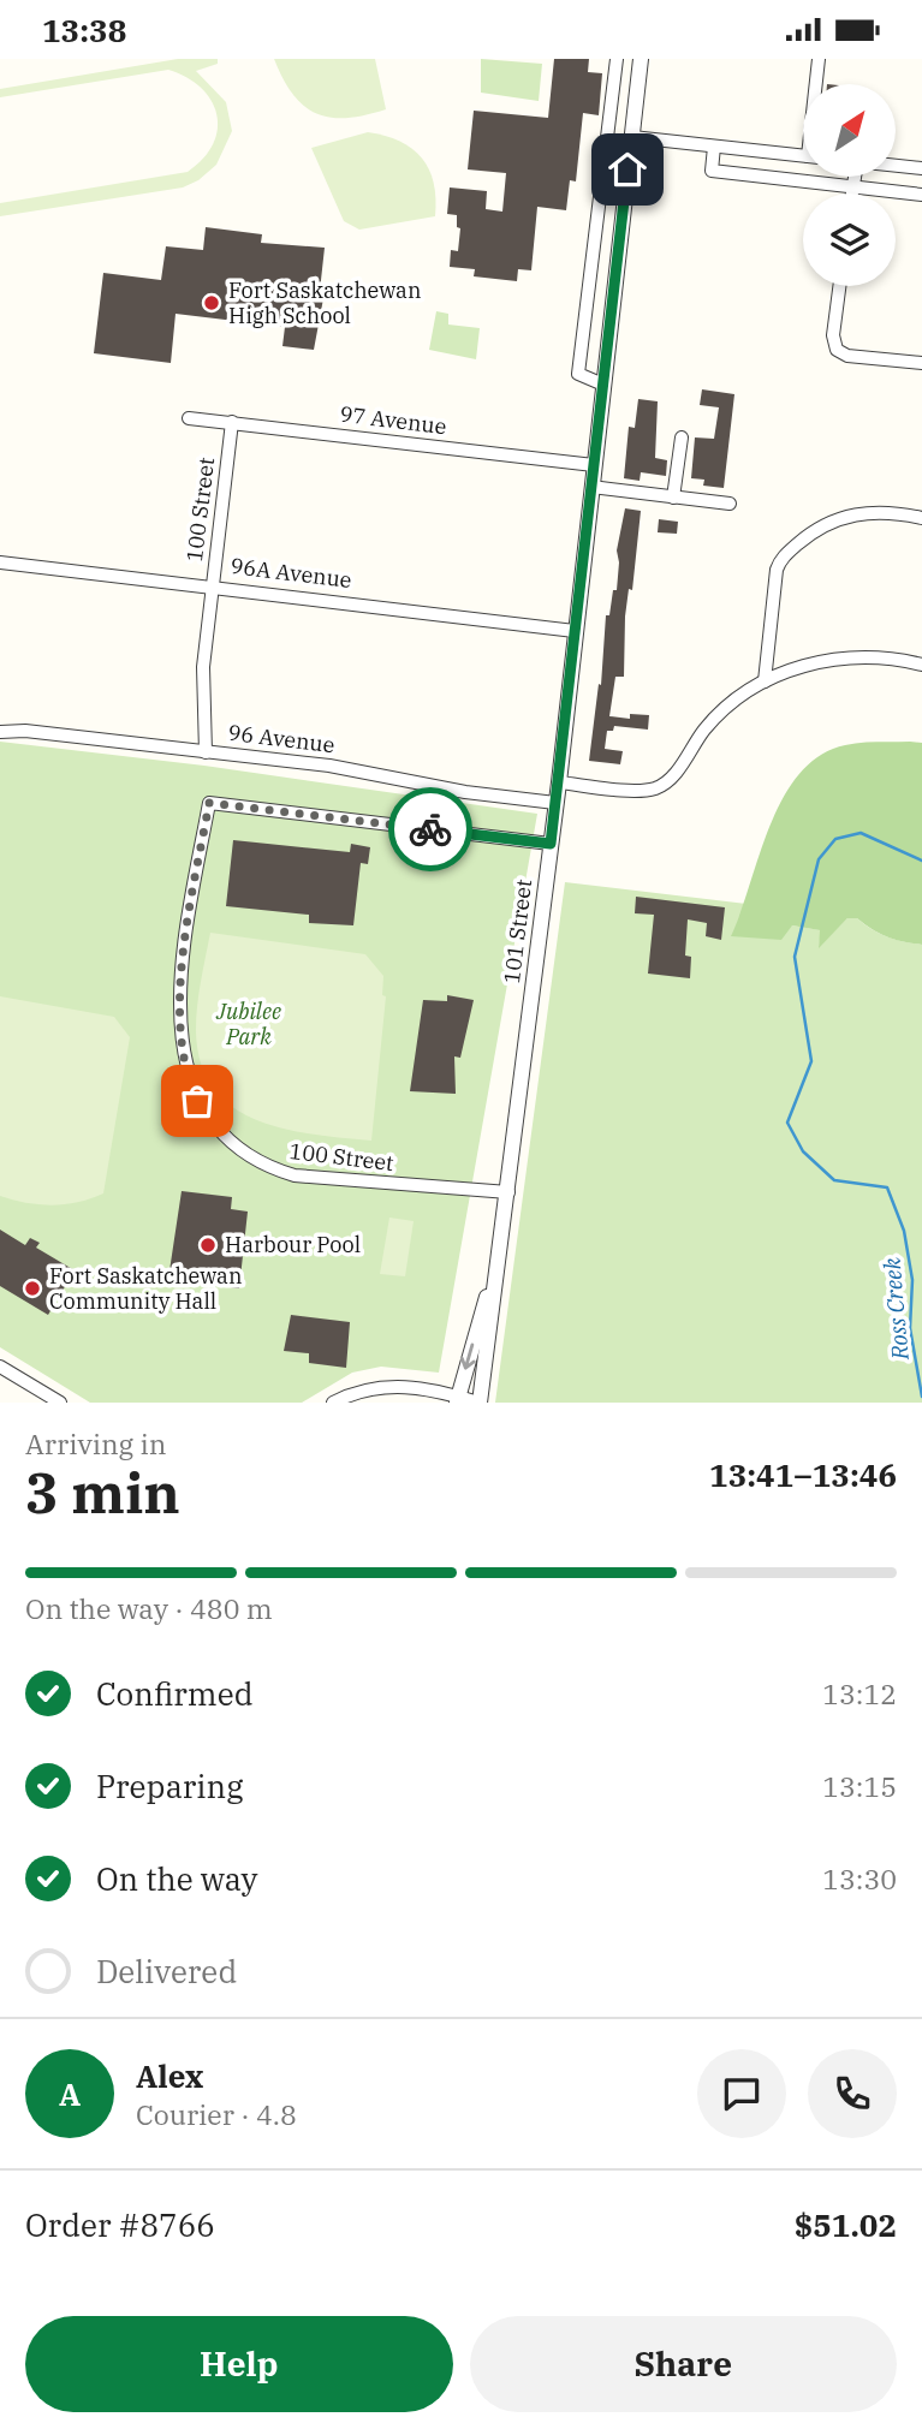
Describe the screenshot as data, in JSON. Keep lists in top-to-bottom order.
{
  "streets": {
    "street": [
      "97 Avenue",
      "100 Street",
      "96A Avenue",
      "96 Avenue",
      "101 Street"
    ]
  },
  "crossings": [
    ["97 Avenue", "100 Street"],
    ["97 Avenue", "101 Street"],
    ["100 Street", "96A Avenue"],
    ["100 Street", "96 Avenue"],
    ["100 Street", "101 Street"],
    ["96A Avenue", "101 Street"],
    ["96 Avenue", "101 Street"]
  ],
  "water": ["Ross Creek"],
  "parks": ["Jubilee Park"],
  "places": ["Fort Saskatchewan High School", "Harbour Pool", "Fort Saskatchewan Community Hall"],
  "north": "top right",
  "page": {
    "status": "13:38",
    "heading": ["3 min", "Arriving in", "13:41–13:46"],
    "panel": [
      "Alex",
      "Courier · 4.8",
      "Order #8766",
      "$51.02"
    ],
    "bar": "On the way · 480 m",
    "list": [
      ["Confirmed", "13:12"],
      ["Preparing", "13:15"],
      ["On the way", "13:30"],
      "Delivered"
    ],
    "round": "A",
    "buttons": ["Help", "Share"]
  }
}
